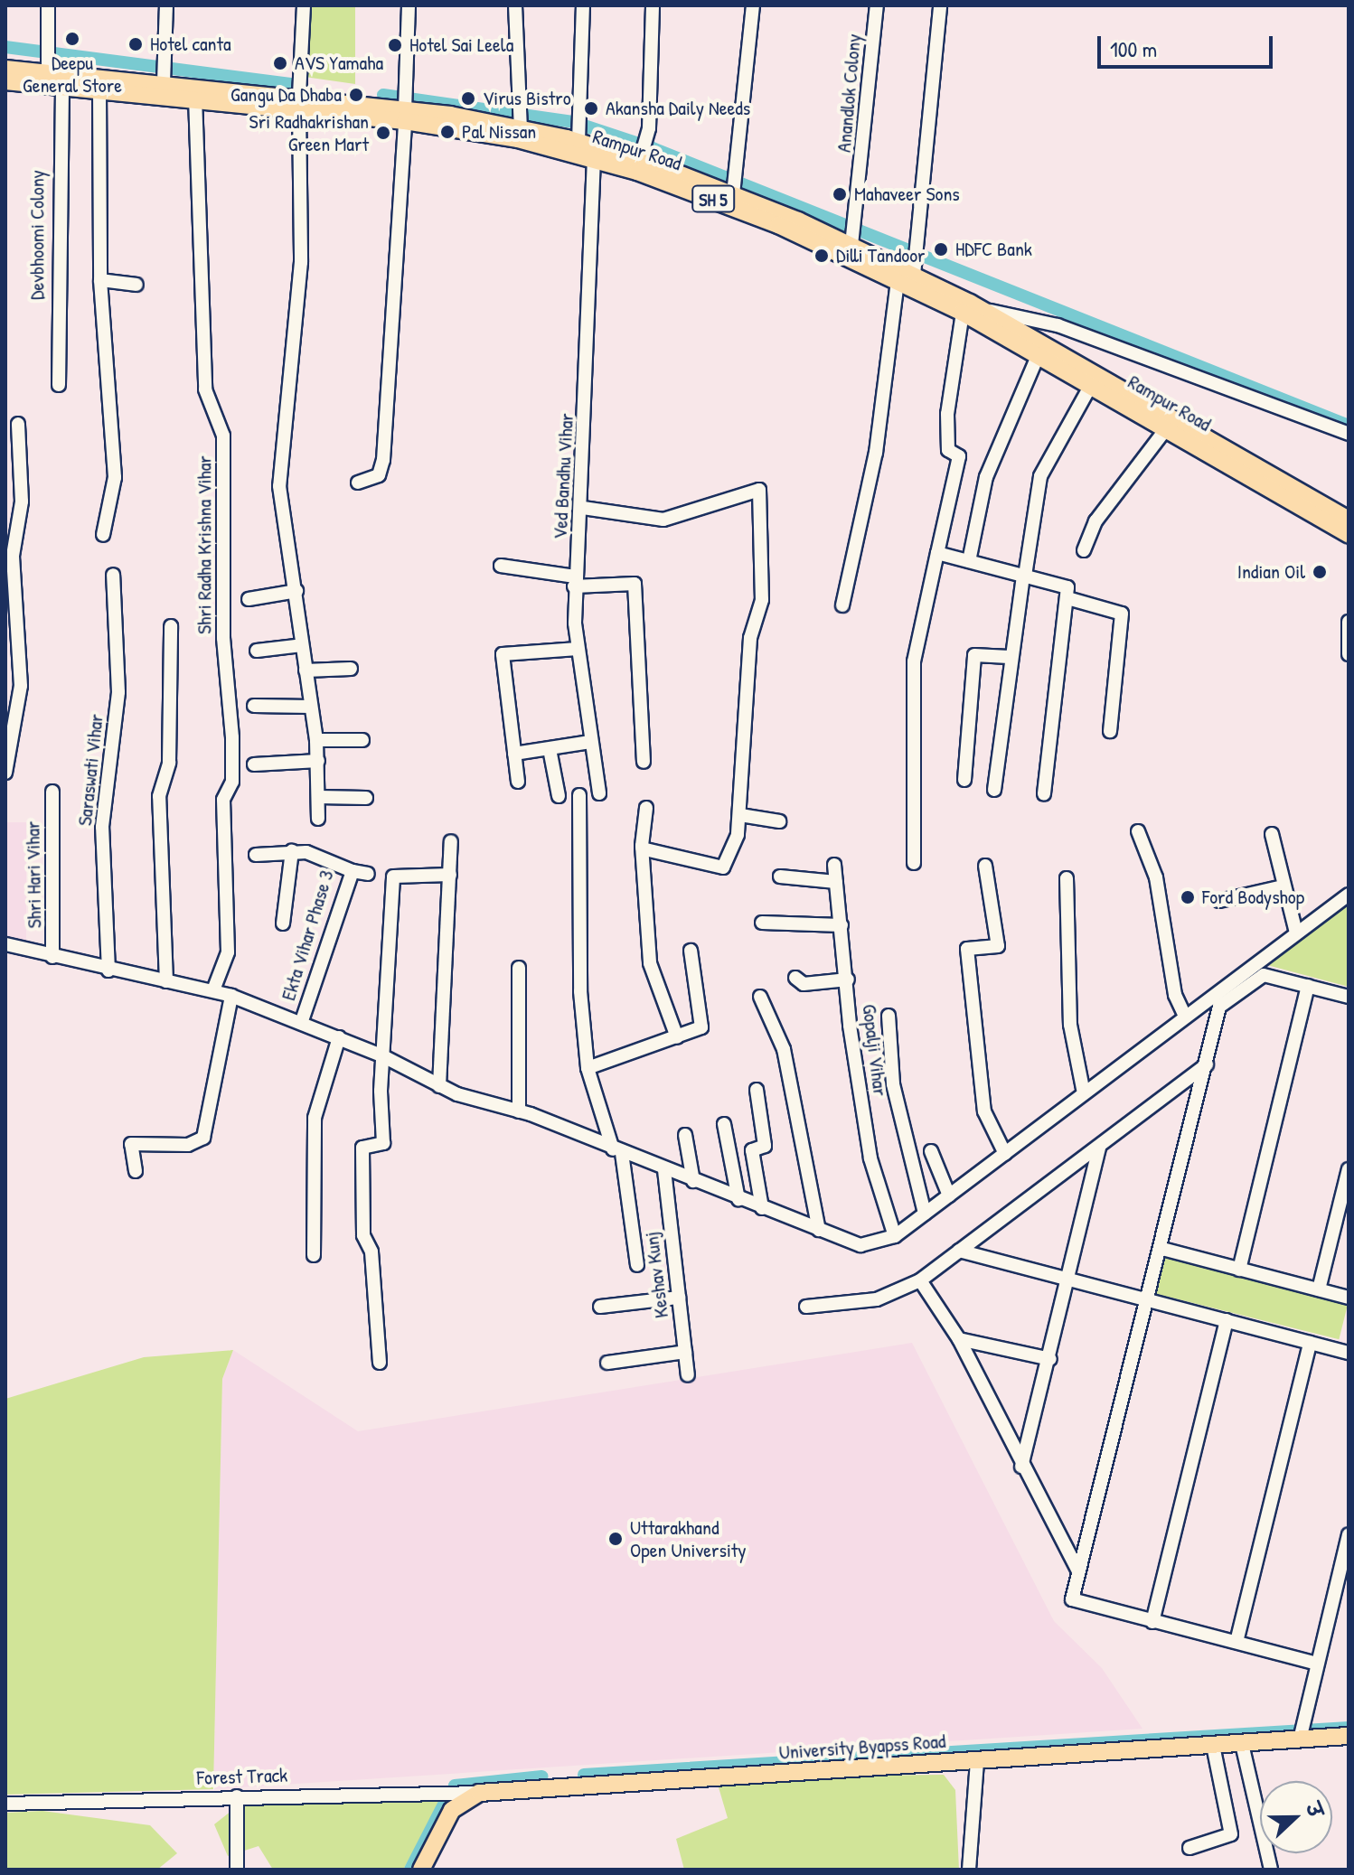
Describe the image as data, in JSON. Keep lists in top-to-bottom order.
{
  "streets": {
    "main road": ["Rampur Road", "SH 5", "University Byapss Road"],
    "street": [
      "Anandlok Colony",
      "Devbhoomi Colony",
      "Ved Bandhu Vihar",
      "Shri Radha Krishna Vihar",
      "Saraswati Vihar",
      "Shri Hari Vihar",
      "Ekta Vihar Phase 3",
      "Gopalji Vihar",
      "Keshav Kunj",
      "Forest Track"
    ]
  },
  "crossings": [
    ["Rampur Road", "Devbhoomi Colony"],
    ["Rampur Road", "Ved Bandhu Vihar"],
    ["Rampur Road", "Shri Radha Krishna Vihar"],
    ["University Byapss Road", "Forest Track"]
  ],
  "places": [
    "Deepu General Store",
    "Hotel canta",
    "Hotel Sai Leela",
    "AVS Yamaha",
    "Gangu Da Dhaba",
    "Virus Bistro",
    "Akansha Daily Needs",
    "Pal Nissan",
    "Sri Radhakrishan Green Mart",
    "Mahaveer Sons",
    "HDFC Bank",
    "Dilli Tandoor",
    "Indian Oil",
    "Ford Bodyshop",
    "Uttarakhand Open University"
  ],
  "scale_bar": "100 m",
  "north": "right"
}
